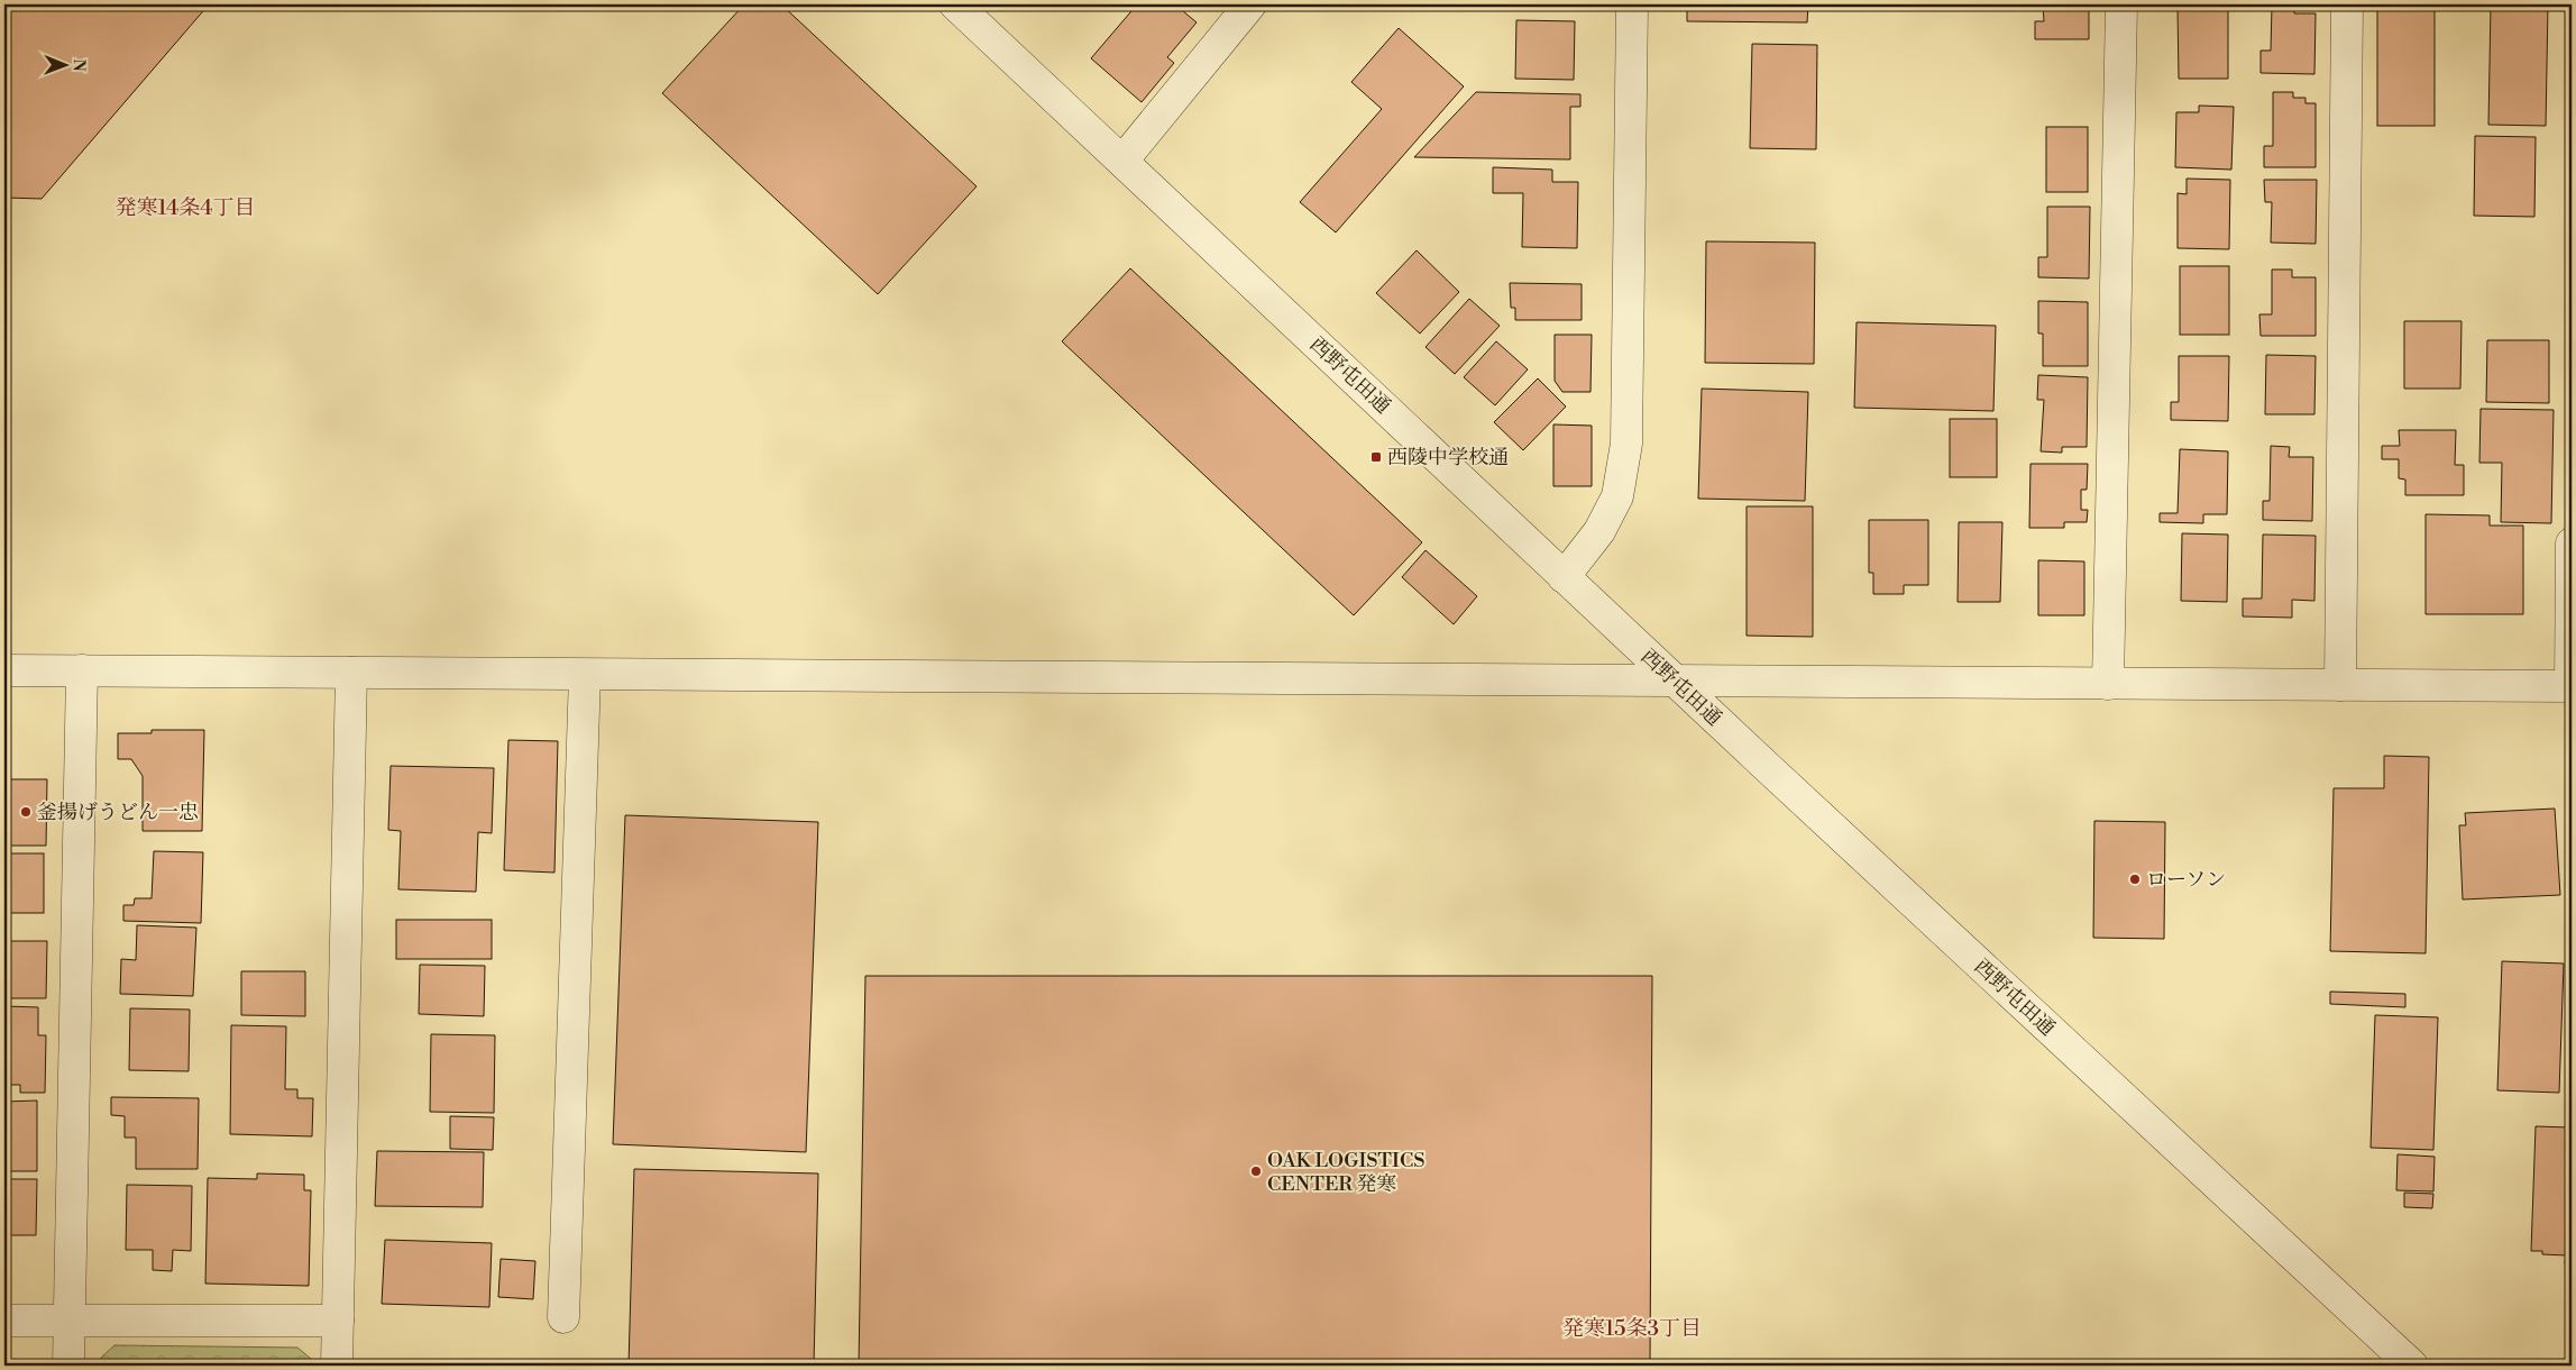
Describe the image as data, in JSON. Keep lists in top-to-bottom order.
{
  "streets": {
    "street": ["西野屯田通"]
  },
  "districts": ["発寒14条4丁目", "発寒15条3丁目"],
  "places": {
    "transit": ["西陵中学校通"],
    "other": ["釜揚げうどん一忠", "ローソン", "OAK LOGISTICS CENTER 発寒"]
  },
  "north": "right"
}
